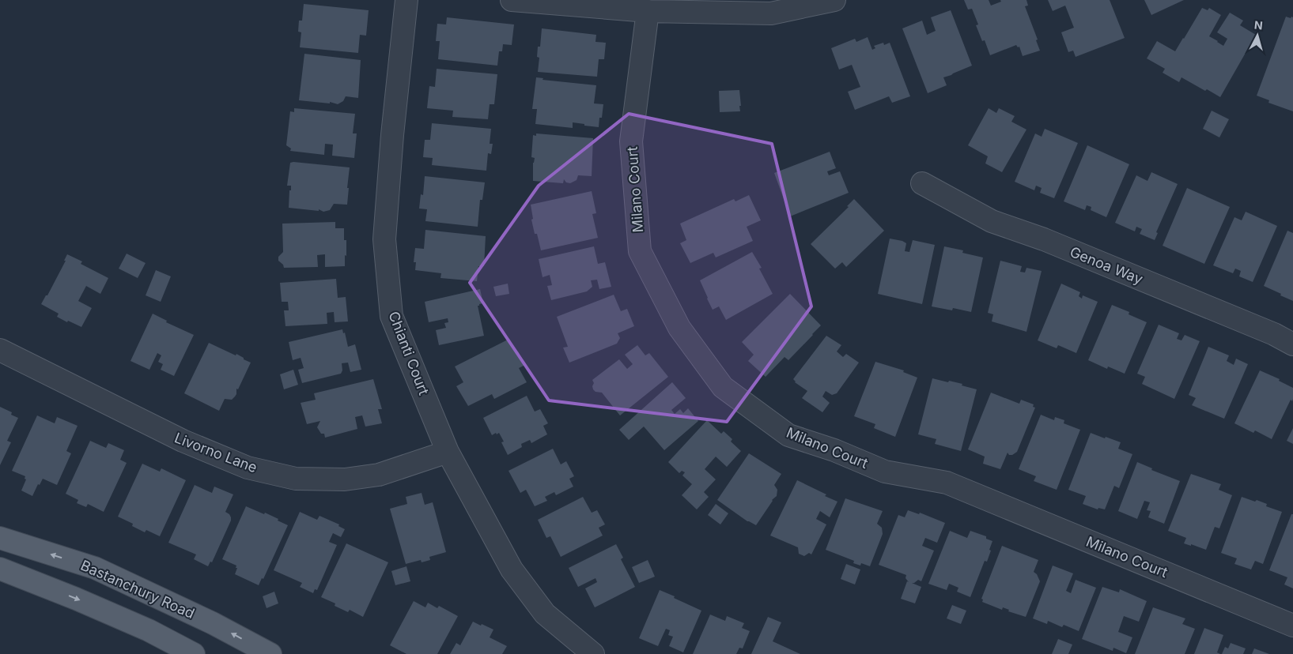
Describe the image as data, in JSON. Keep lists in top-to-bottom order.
{
  "streets": {
    "main road": ["Bastanchury Road"],
    "street": [
      "Milano Court",
      "Genoa Way",
      "Chianti Court",
      "Livorno Lane"
    ]
  },
  "crossings": [
    ["Chianti Court", "Livorno Lane"]
  ],
  "north": "top"
}
